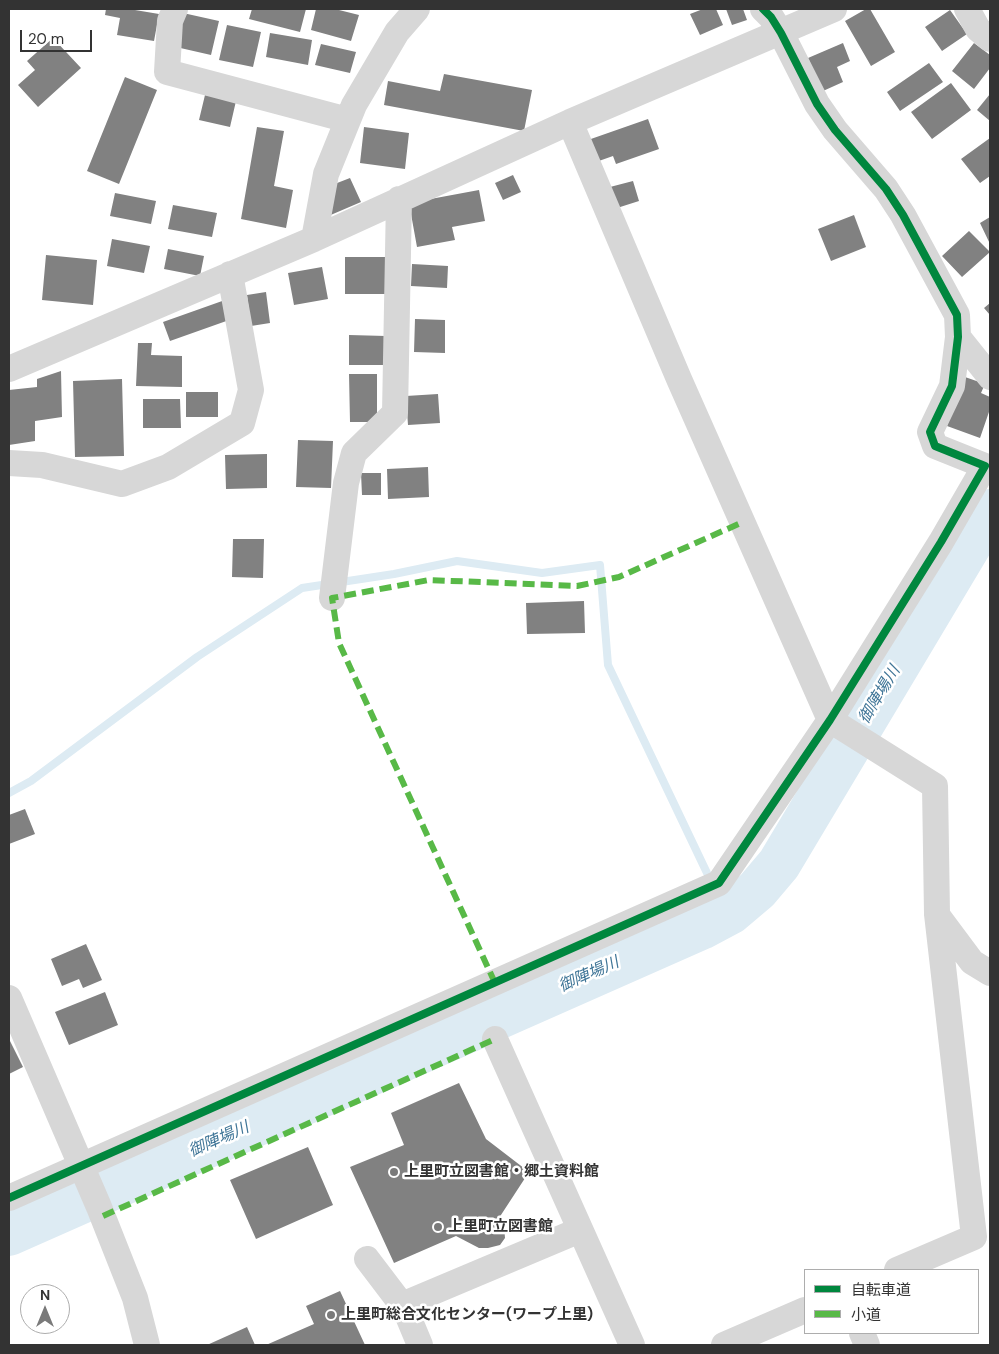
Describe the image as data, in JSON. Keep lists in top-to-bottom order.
{
  "water": ["御陣場川"],
  "places": ["上里町立図書館・郷土資料館", "上里町立図書館", "上里町総合文化センター(ワープ上里)"],
  "legend": ["自転車道", "小道"],
  "scale_bar": "20 m",
  "north": "top"
}
